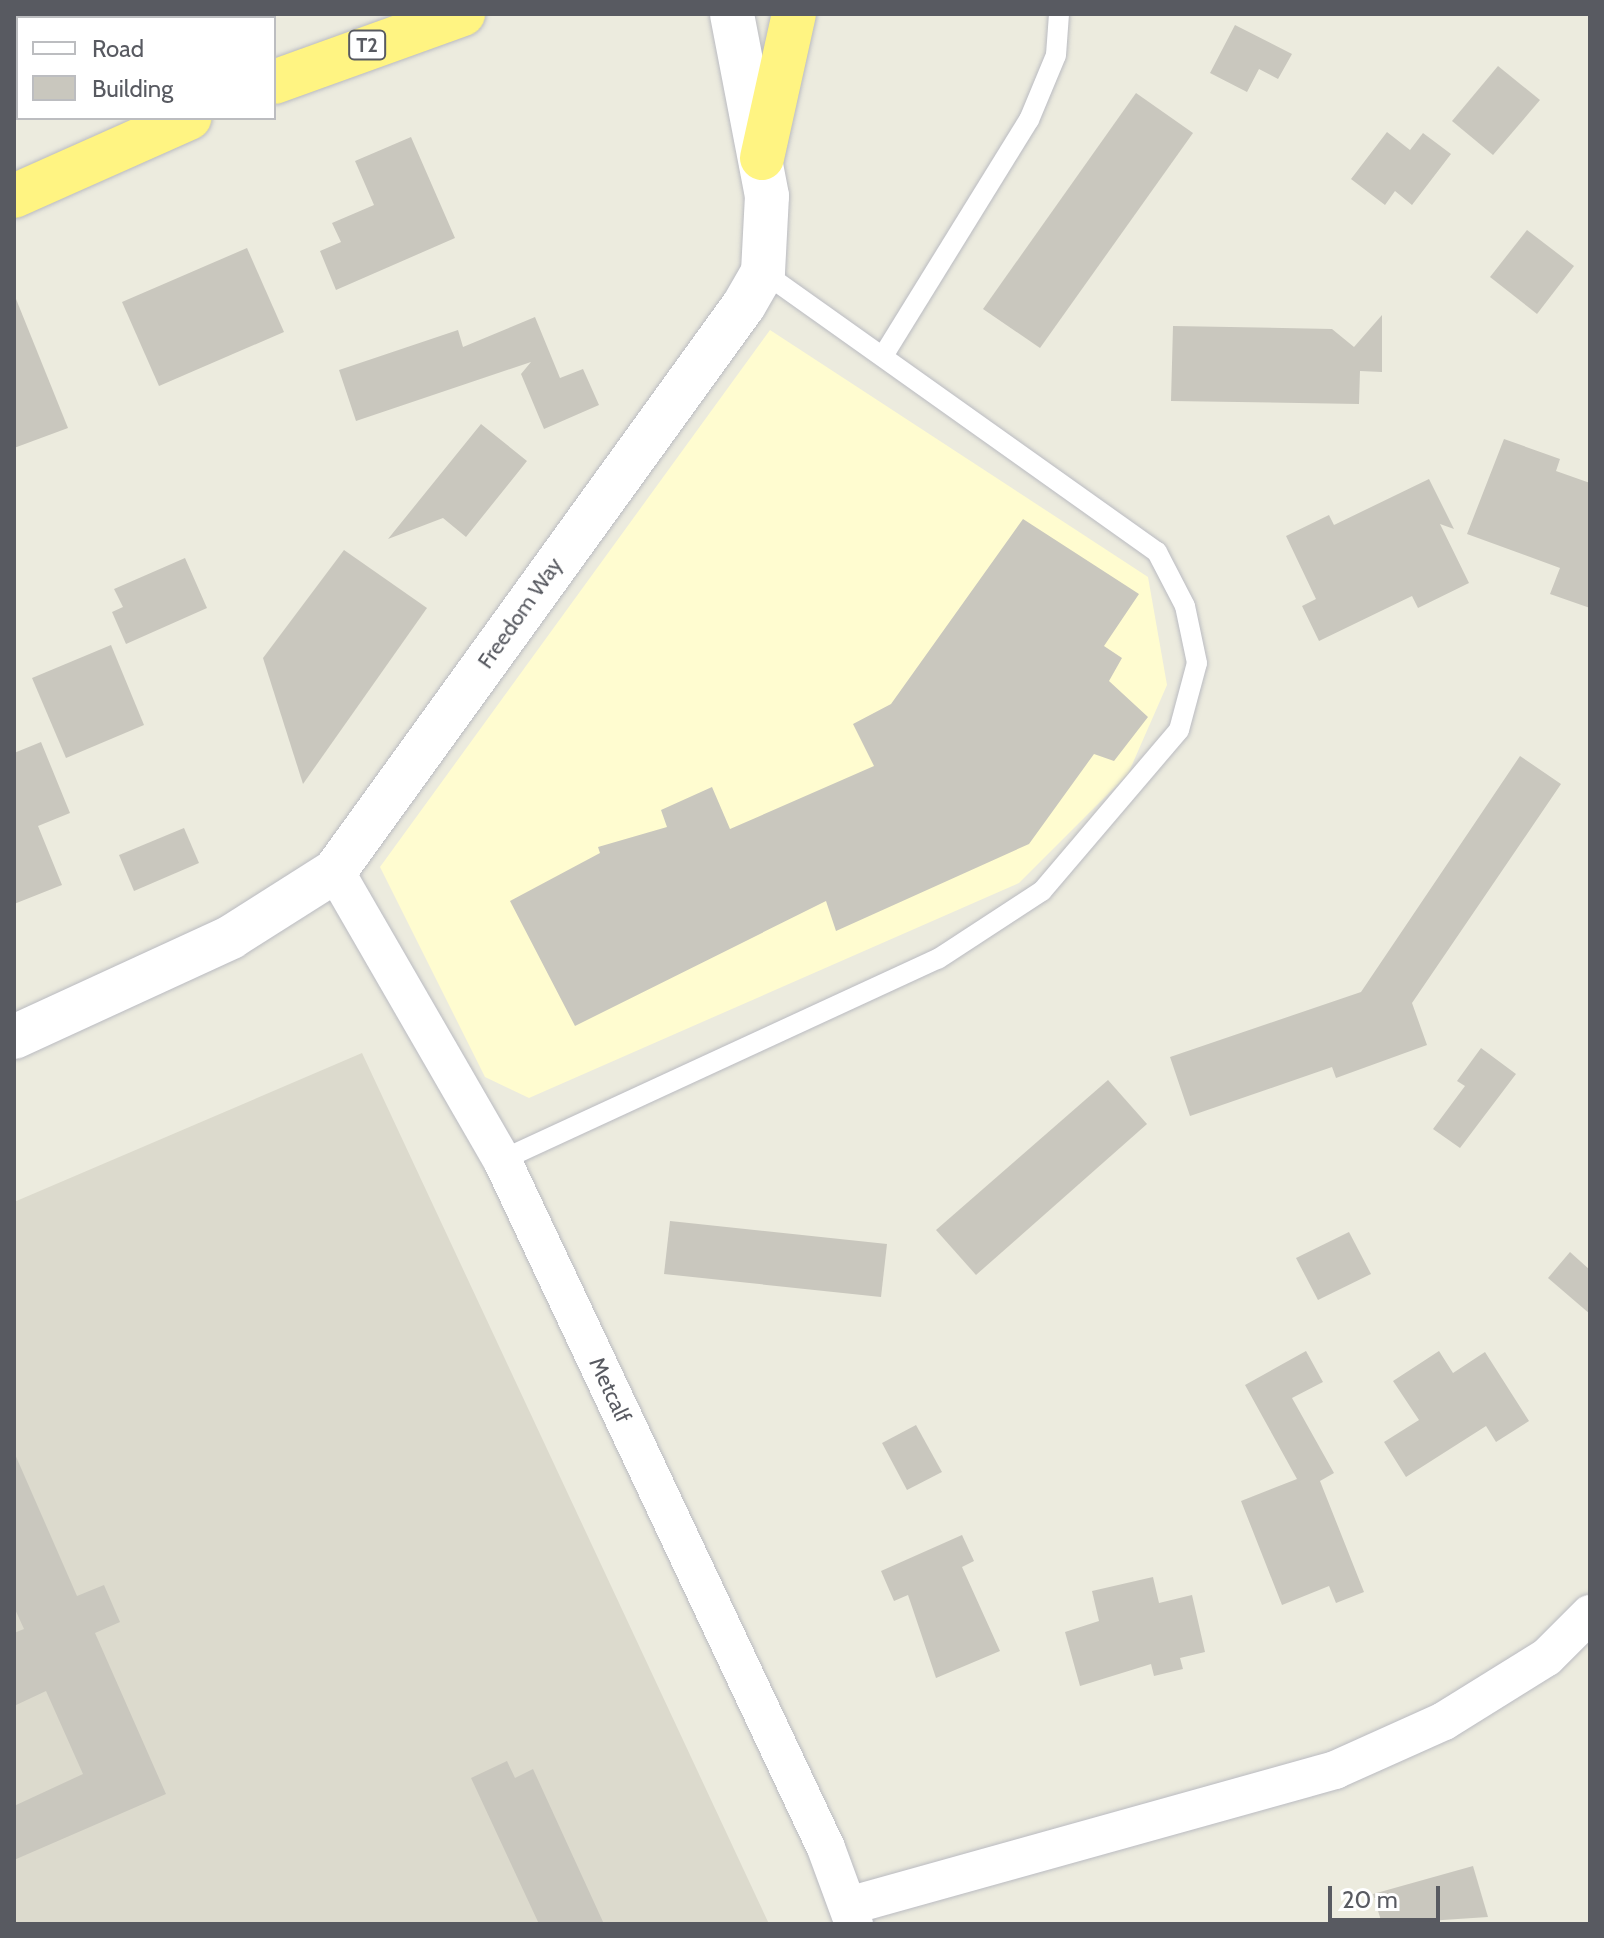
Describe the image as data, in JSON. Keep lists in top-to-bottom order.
{
  "streets": {
    "highway": ["T2"],
    "main road": ["Freedom Way"],
    "street": ["Metcalf"]
  },
  "crossings": [
    ["Freedom Way", "Metcalf"]
  ],
  "legend": ["Road", "Building"],
  "scale_bar": "20 m"
}
